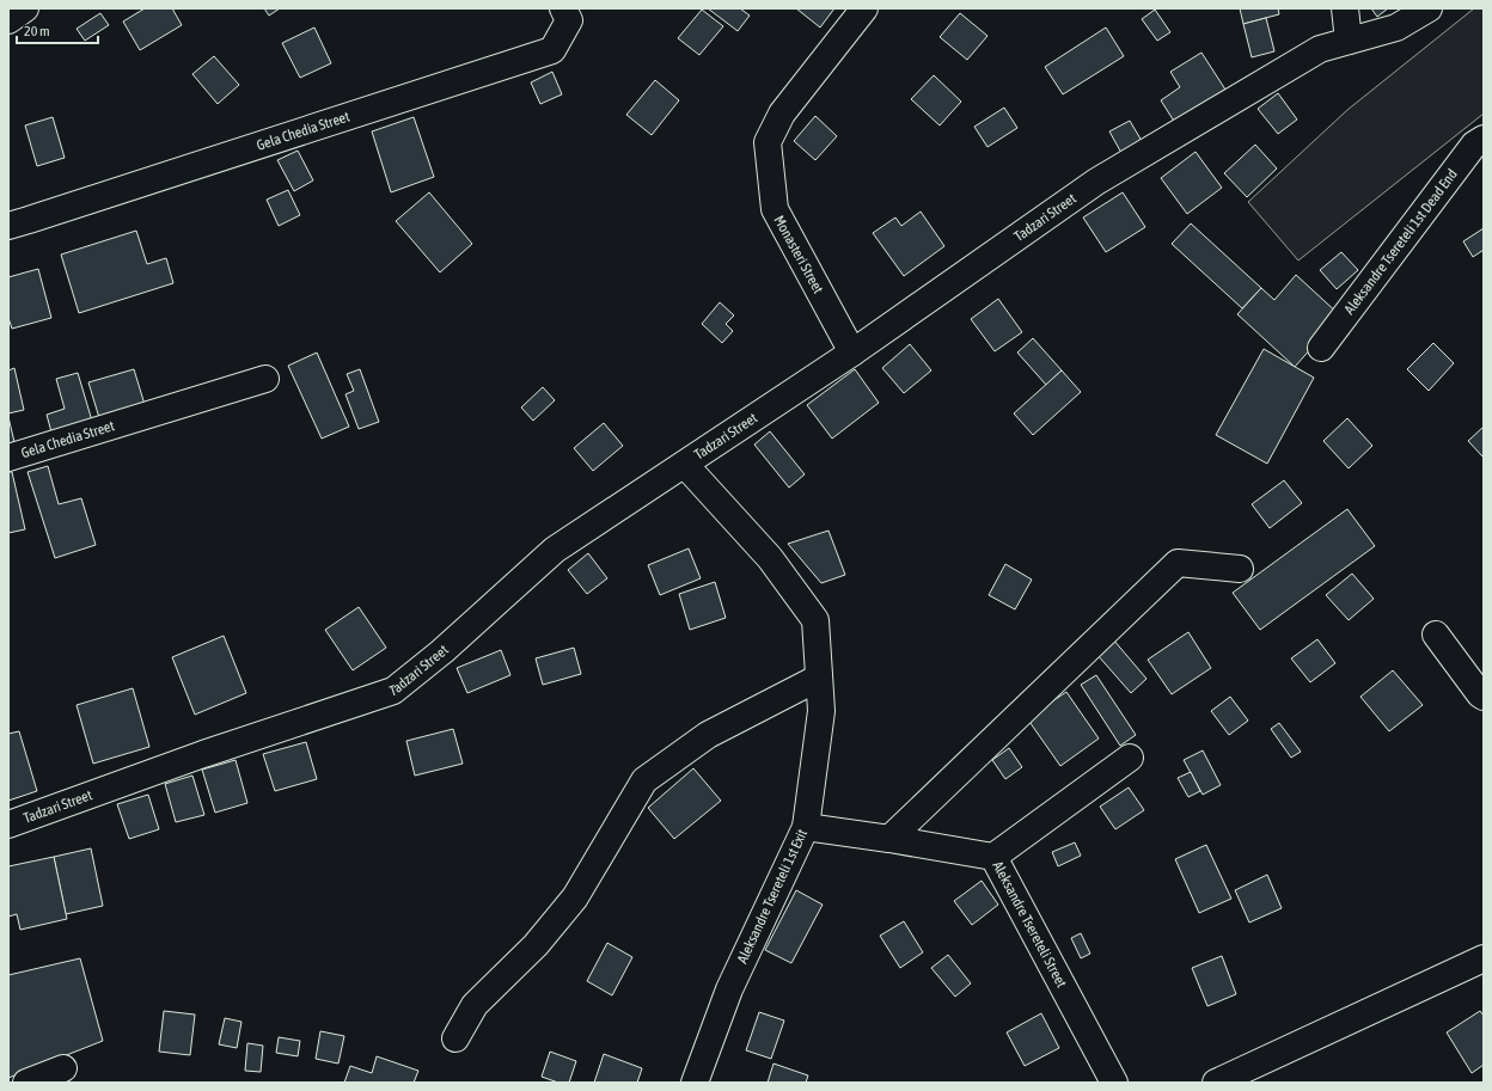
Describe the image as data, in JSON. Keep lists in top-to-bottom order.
{
  "streets": {
    "street": [
      "Gela Chedia Street",
      "Tadzari Street",
      "Aleksandre Tsereteli 1st Dead End",
      "Monasteri Street",
      "Aleksandre Tsereteli 1st Exit",
      "Aleksandre Tsereteli Street"
    ]
  },
  "crossings": [
    ["Tadzari Street", "Monasteri Street"],
    ["Tadzari Street", "Aleksandre Tsereteli 1st Exit"],
    ["Aleksandre Tsereteli 1st Exit", "Aleksandre Tsereteli Street"]
  ],
  "scale_bar": "20 m"
}
